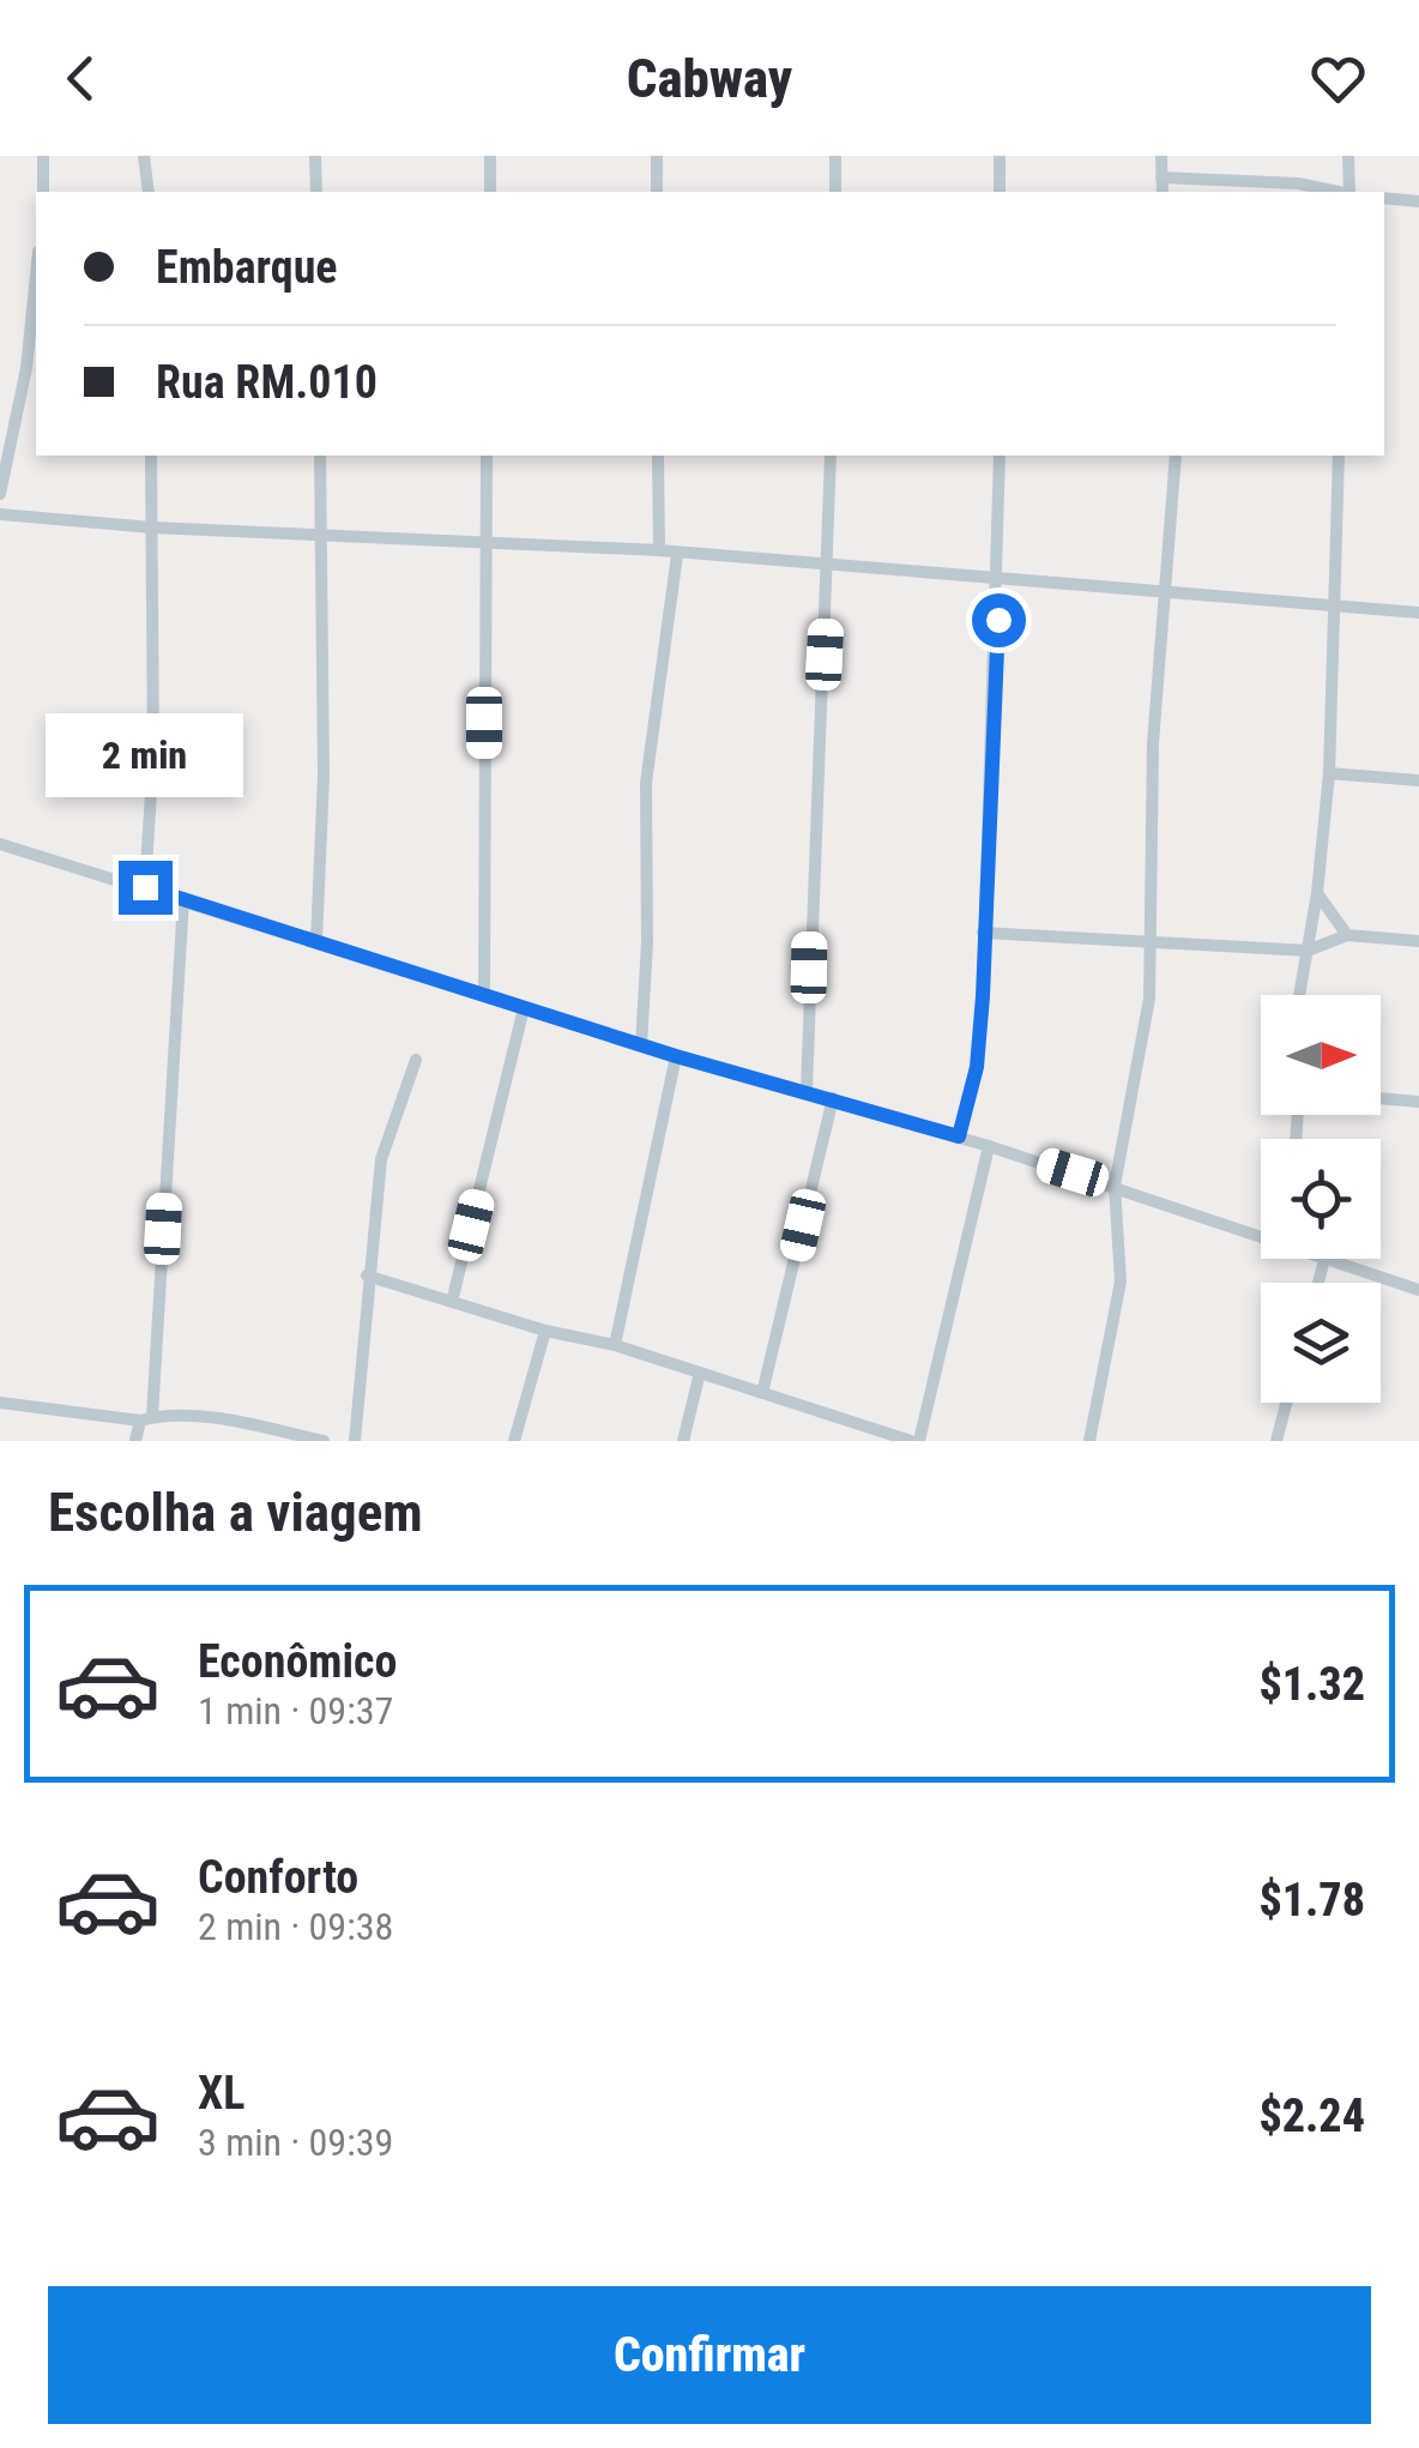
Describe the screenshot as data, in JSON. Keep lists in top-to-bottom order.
{
  "north": "right",
  "page": {
    "header": "Cabway",
    "banner": ["Embarque", "Rua RM.010"],
    "bubble": "2 min",
    "heading": "Escolha a viagem",
    "list": [
      {
        "name": "Econômico",
        "note": "1 min · 09:37",
        "value": "$1.32"
      },
      {
        "name": "Conforto",
        "note": "2 min · 09:38",
        "value": "$1.78"
      },
      {
        "name": "XL",
        "note": "3 min · 09:39",
        "value": "$2.24"
      }
    ],
    "buttons": "Confirmar"
  }
}
